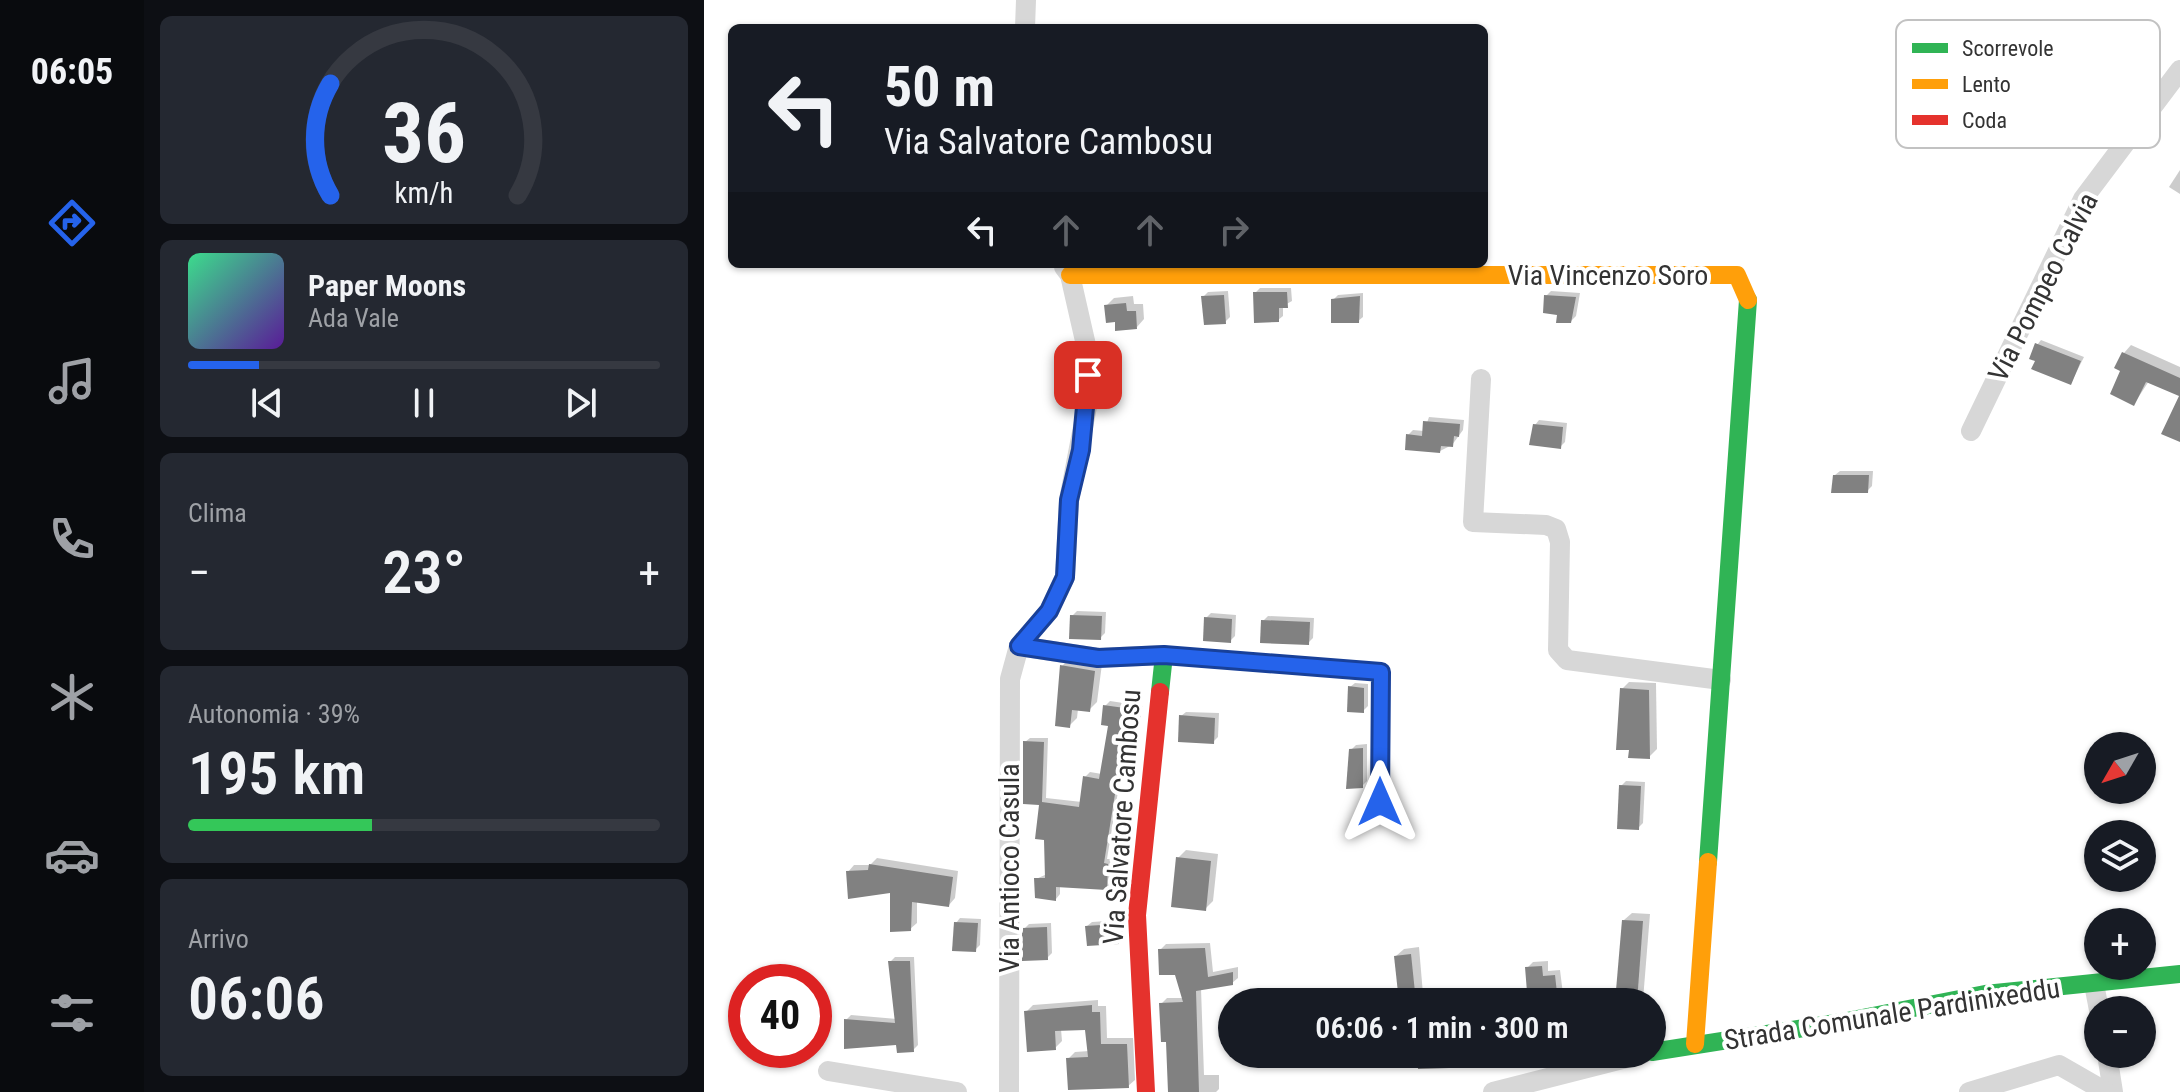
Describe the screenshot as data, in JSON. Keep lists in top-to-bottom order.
{
  "streets": {
    "street": [
      "Via Vincenzo Soro",
      "Via Pompeo Calvia",
      "Via Salvatore Cambosu",
      "Via Antioco Casula",
      "Strada Comunale Pardinixeddu"
    ]
  },
  "crossings": [
    ["Via Vincenzo Soro", "Via Antioco Casula"],
    ["Via Vincenzo Soro", "Strada Comunale Pardinixeddu"]
  ],
  "legend": ["Scorrevole", "Lento", "Coda"],
  "north": "bottom left",
  "page": {
    "tabs": "06:05",
    "turn": ["50 m", "Via Salvatore Cambosu"],
    "song": ["Paper Moons", "Ada Vale"],
    "tile": [
      "Clima",
      ["Autonomia · 39%", "195 km"],
      ["Arrivo", "06:06"]
    ],
    "heat": ["−", "23°", "+"],
    "map_buttons": ["+", "−"],
    "limit": "40",
    "trip": "06:06 · 1 min · 300 m",
    "gauge": ["36", "km/h"]
  }
}
